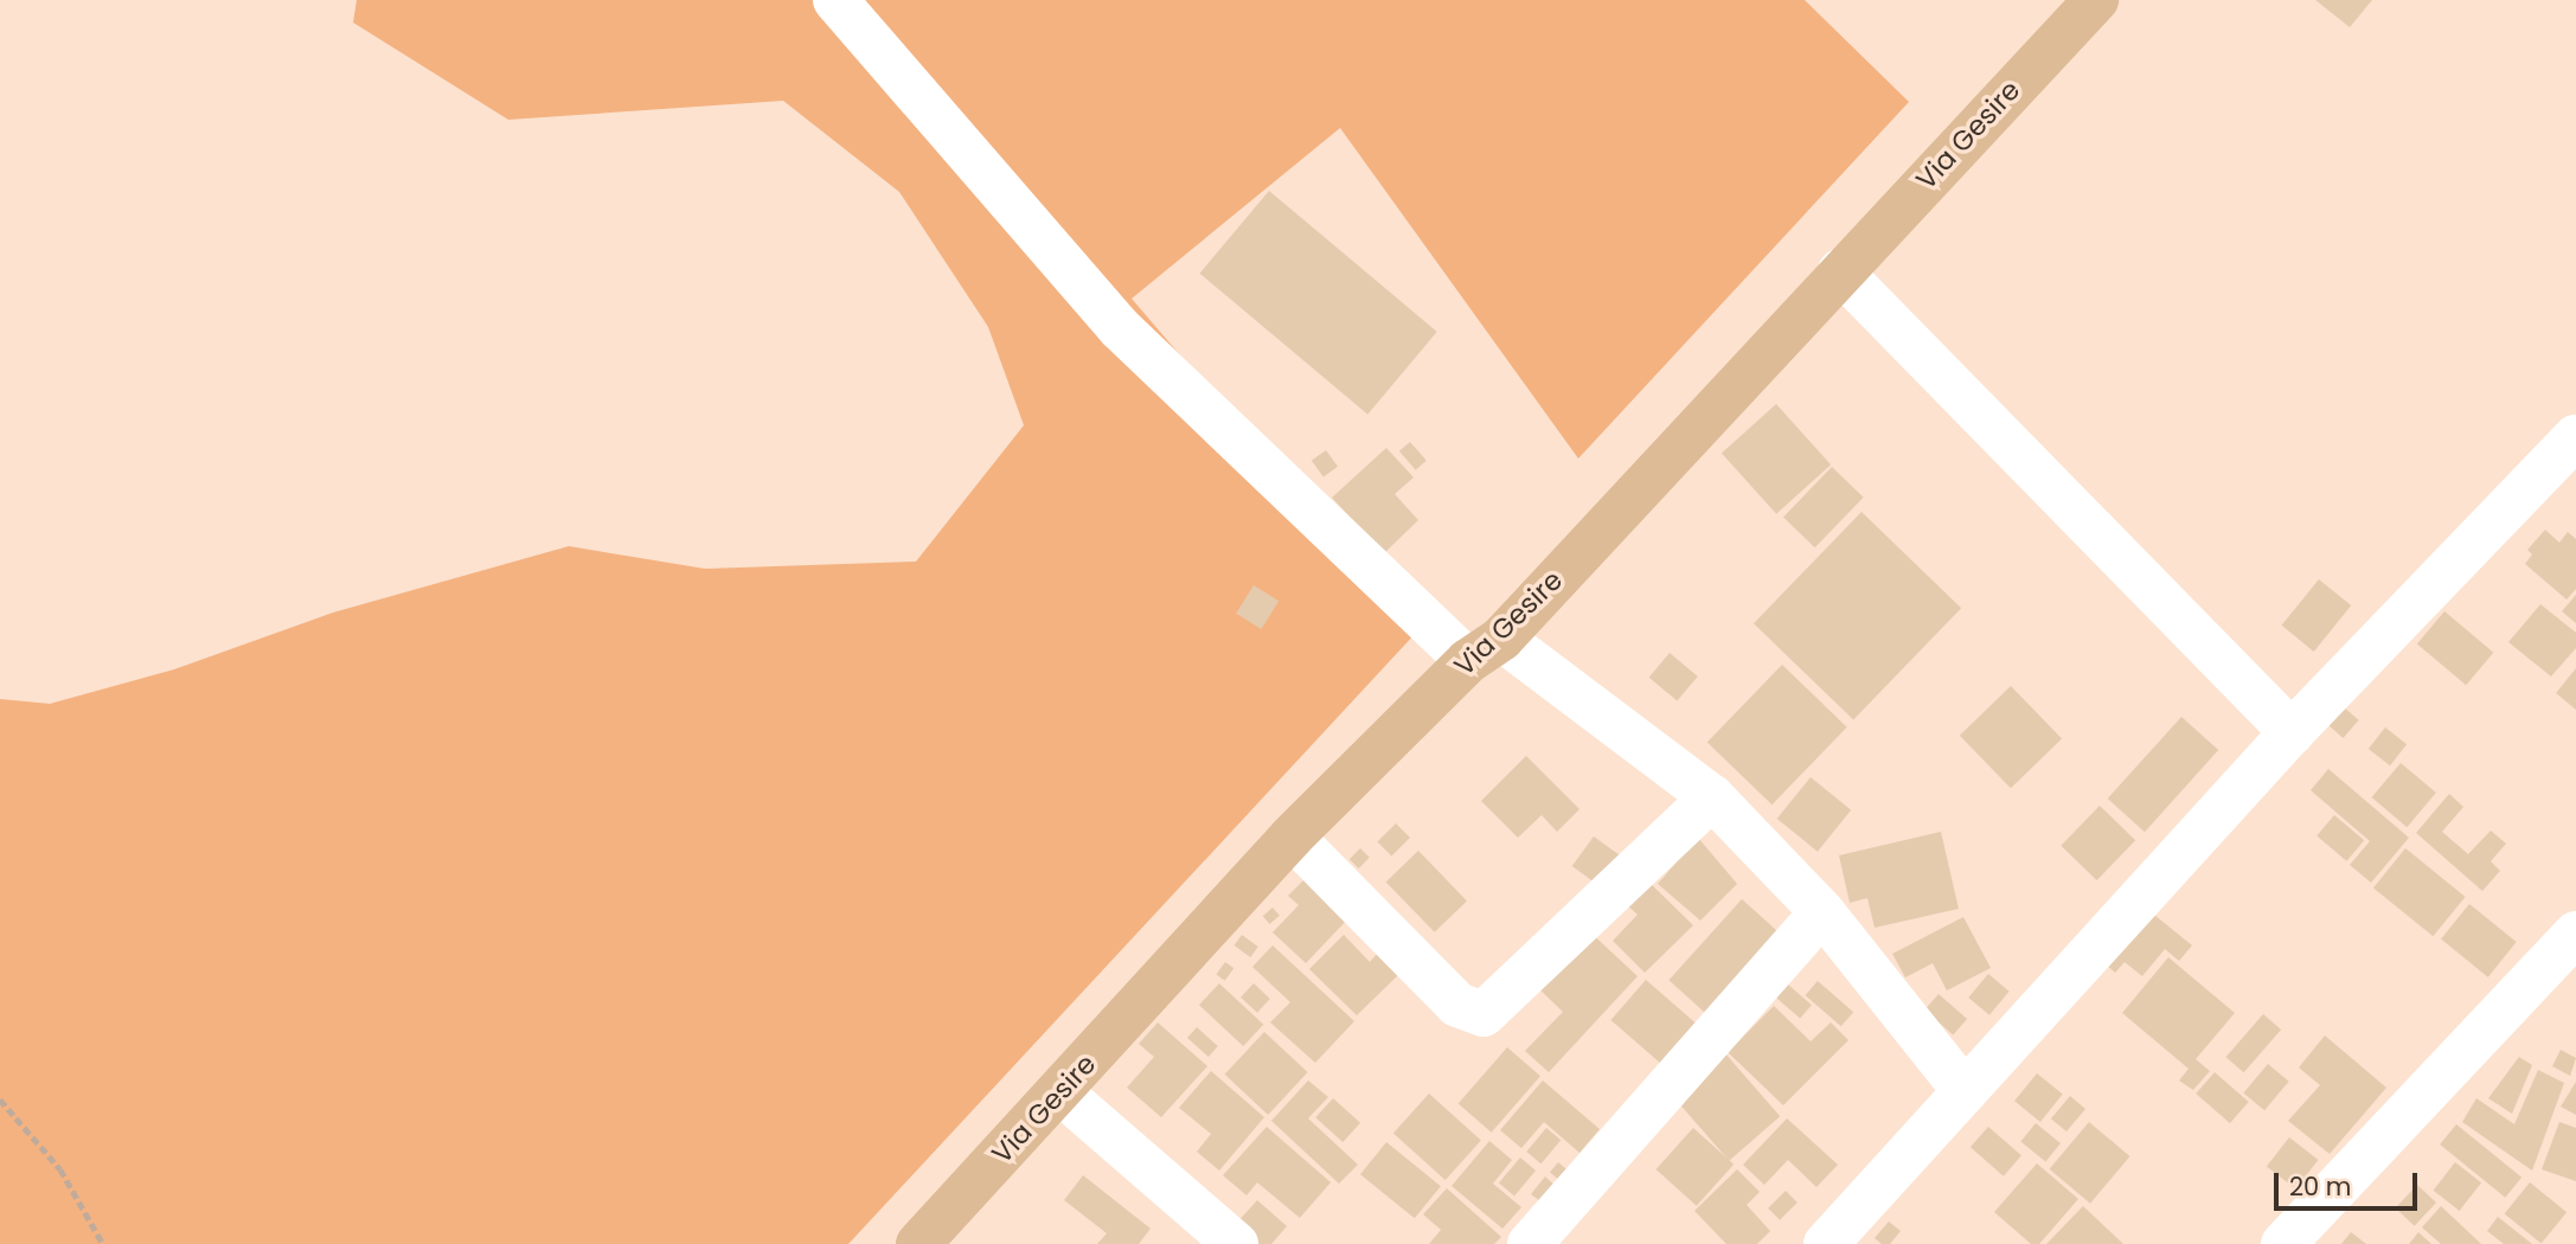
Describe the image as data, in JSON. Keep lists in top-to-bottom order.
{
  "streets": {
    "main road": ["Via Gesire"]
  },
  "scale_bar": "20 m"
}
